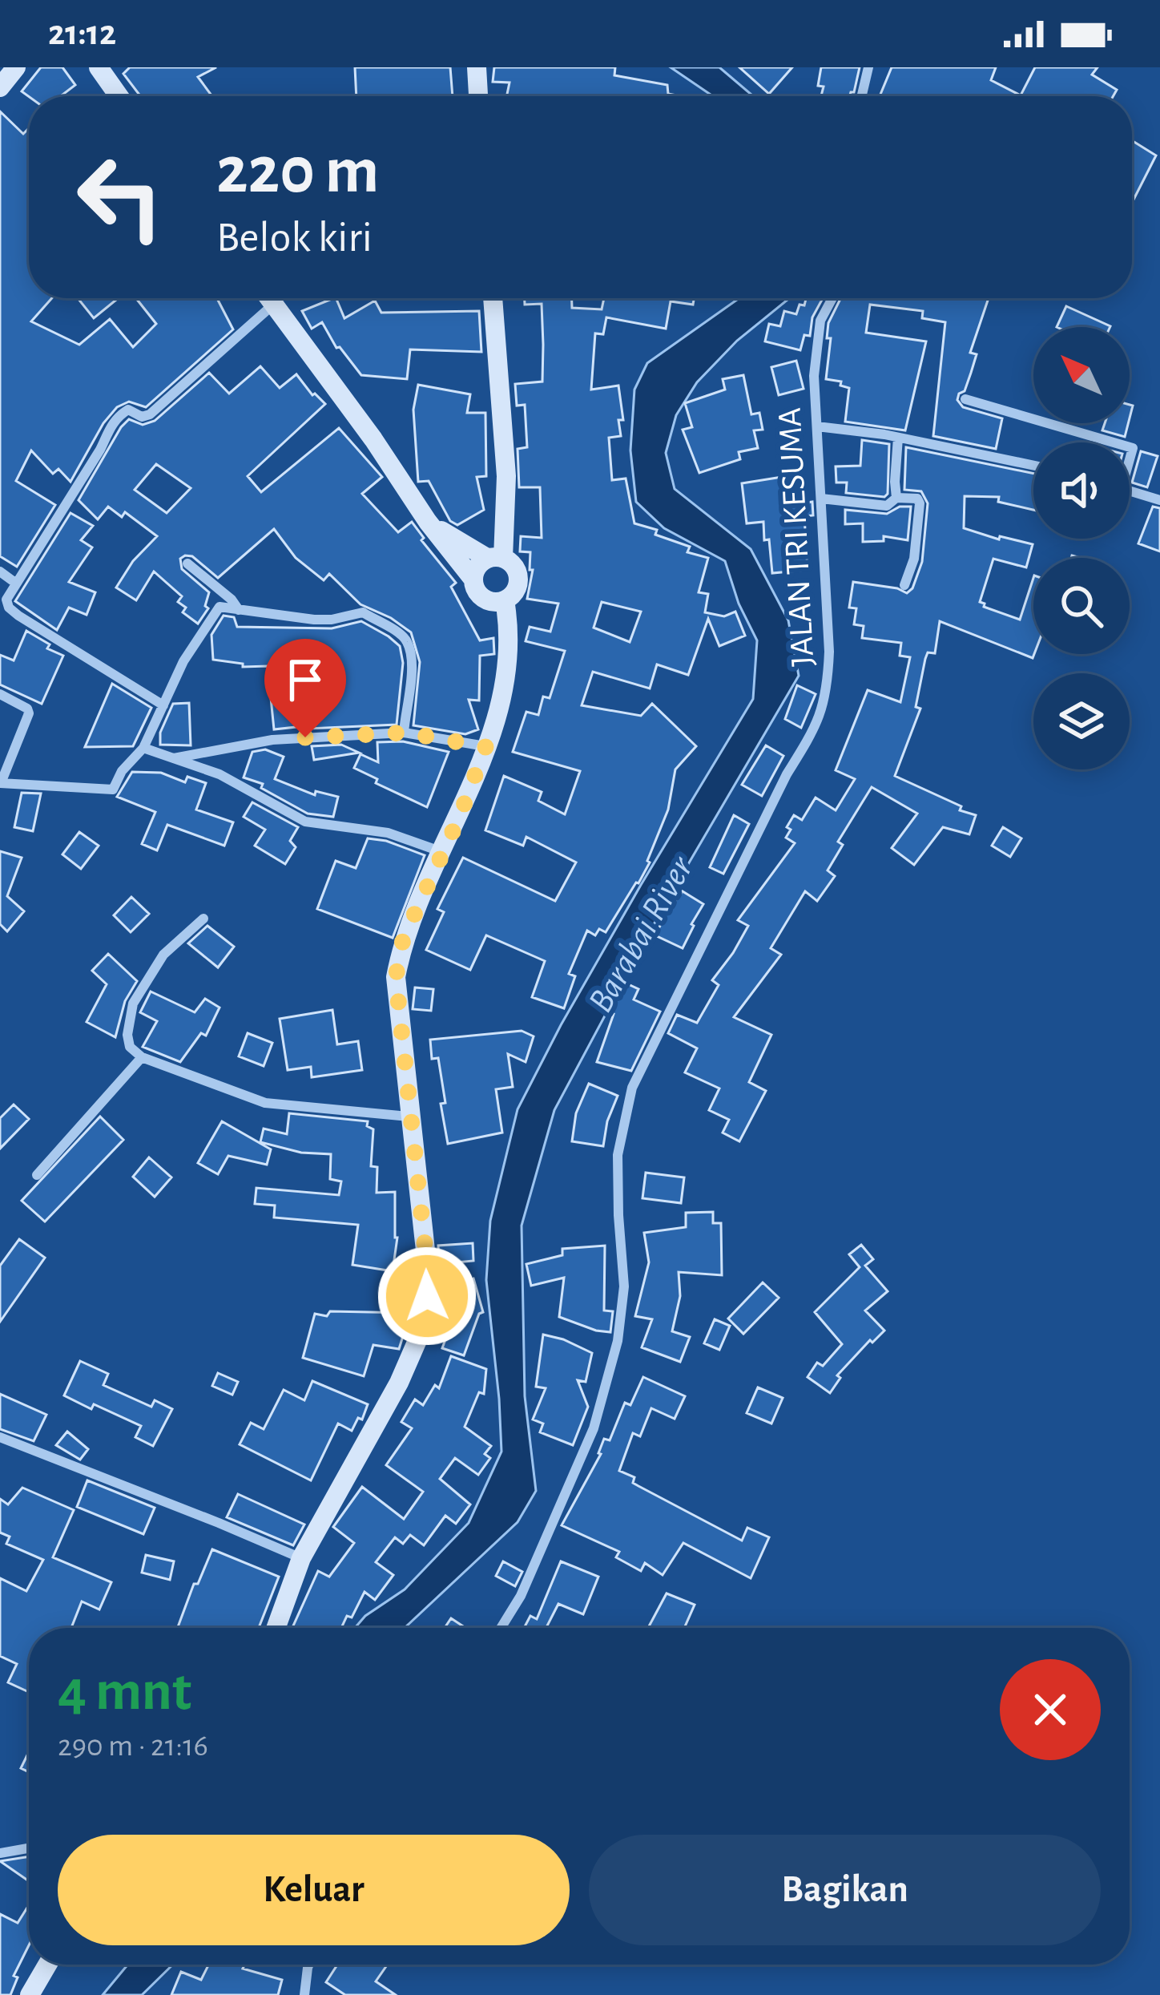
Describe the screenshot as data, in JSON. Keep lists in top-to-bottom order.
{
  "streets": {
    "street": ["JALAN TRI KESUMA"]
  },
  "water": ["Barabai River"],
  "north": "top left",
  "page": {
    "status": "21:12",
    "turn": ["220 m", "Belok kiri"],
    "heading": ["4 mnt", "290 m · 21:16"],
    "buttons": ["Keluar", "Bagikan"]
  }
}
